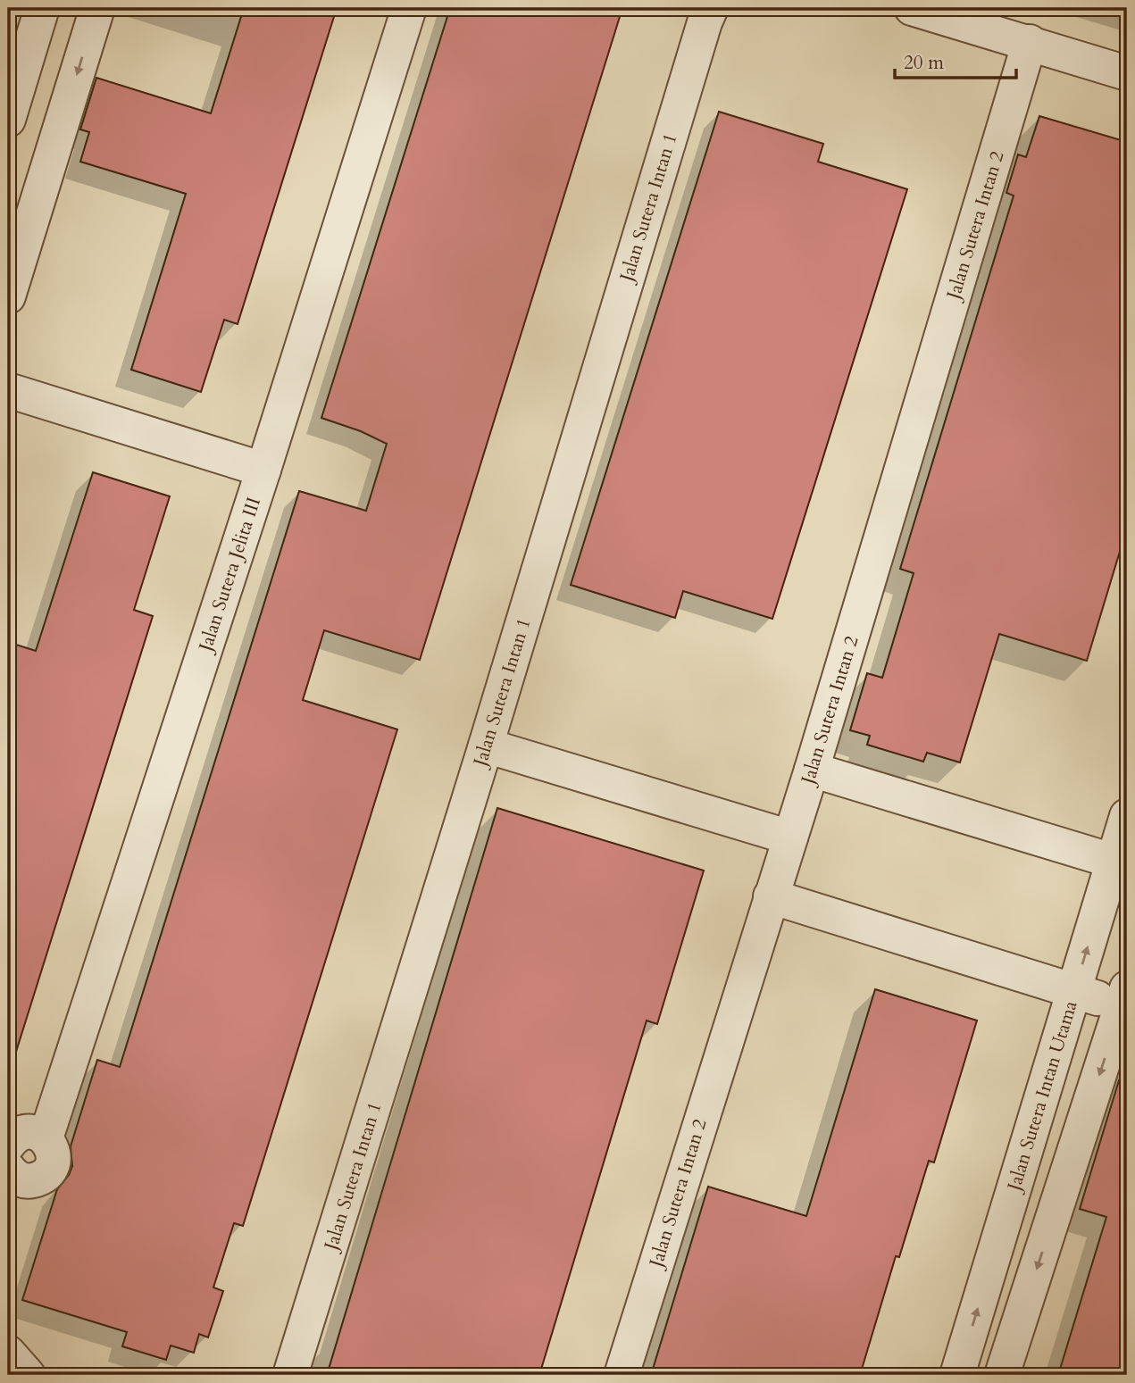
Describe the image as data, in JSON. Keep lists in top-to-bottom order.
{
  "streets": {
    "street": [
      "Jalan Sutera Intan 1",
      "Jalan Sutera Intan 2",
      "Jalan Sutera Jelita III",
      "Jalan Sutera Intan Utama"
    ]
  },
  "scale_bar": "20 m"
}
